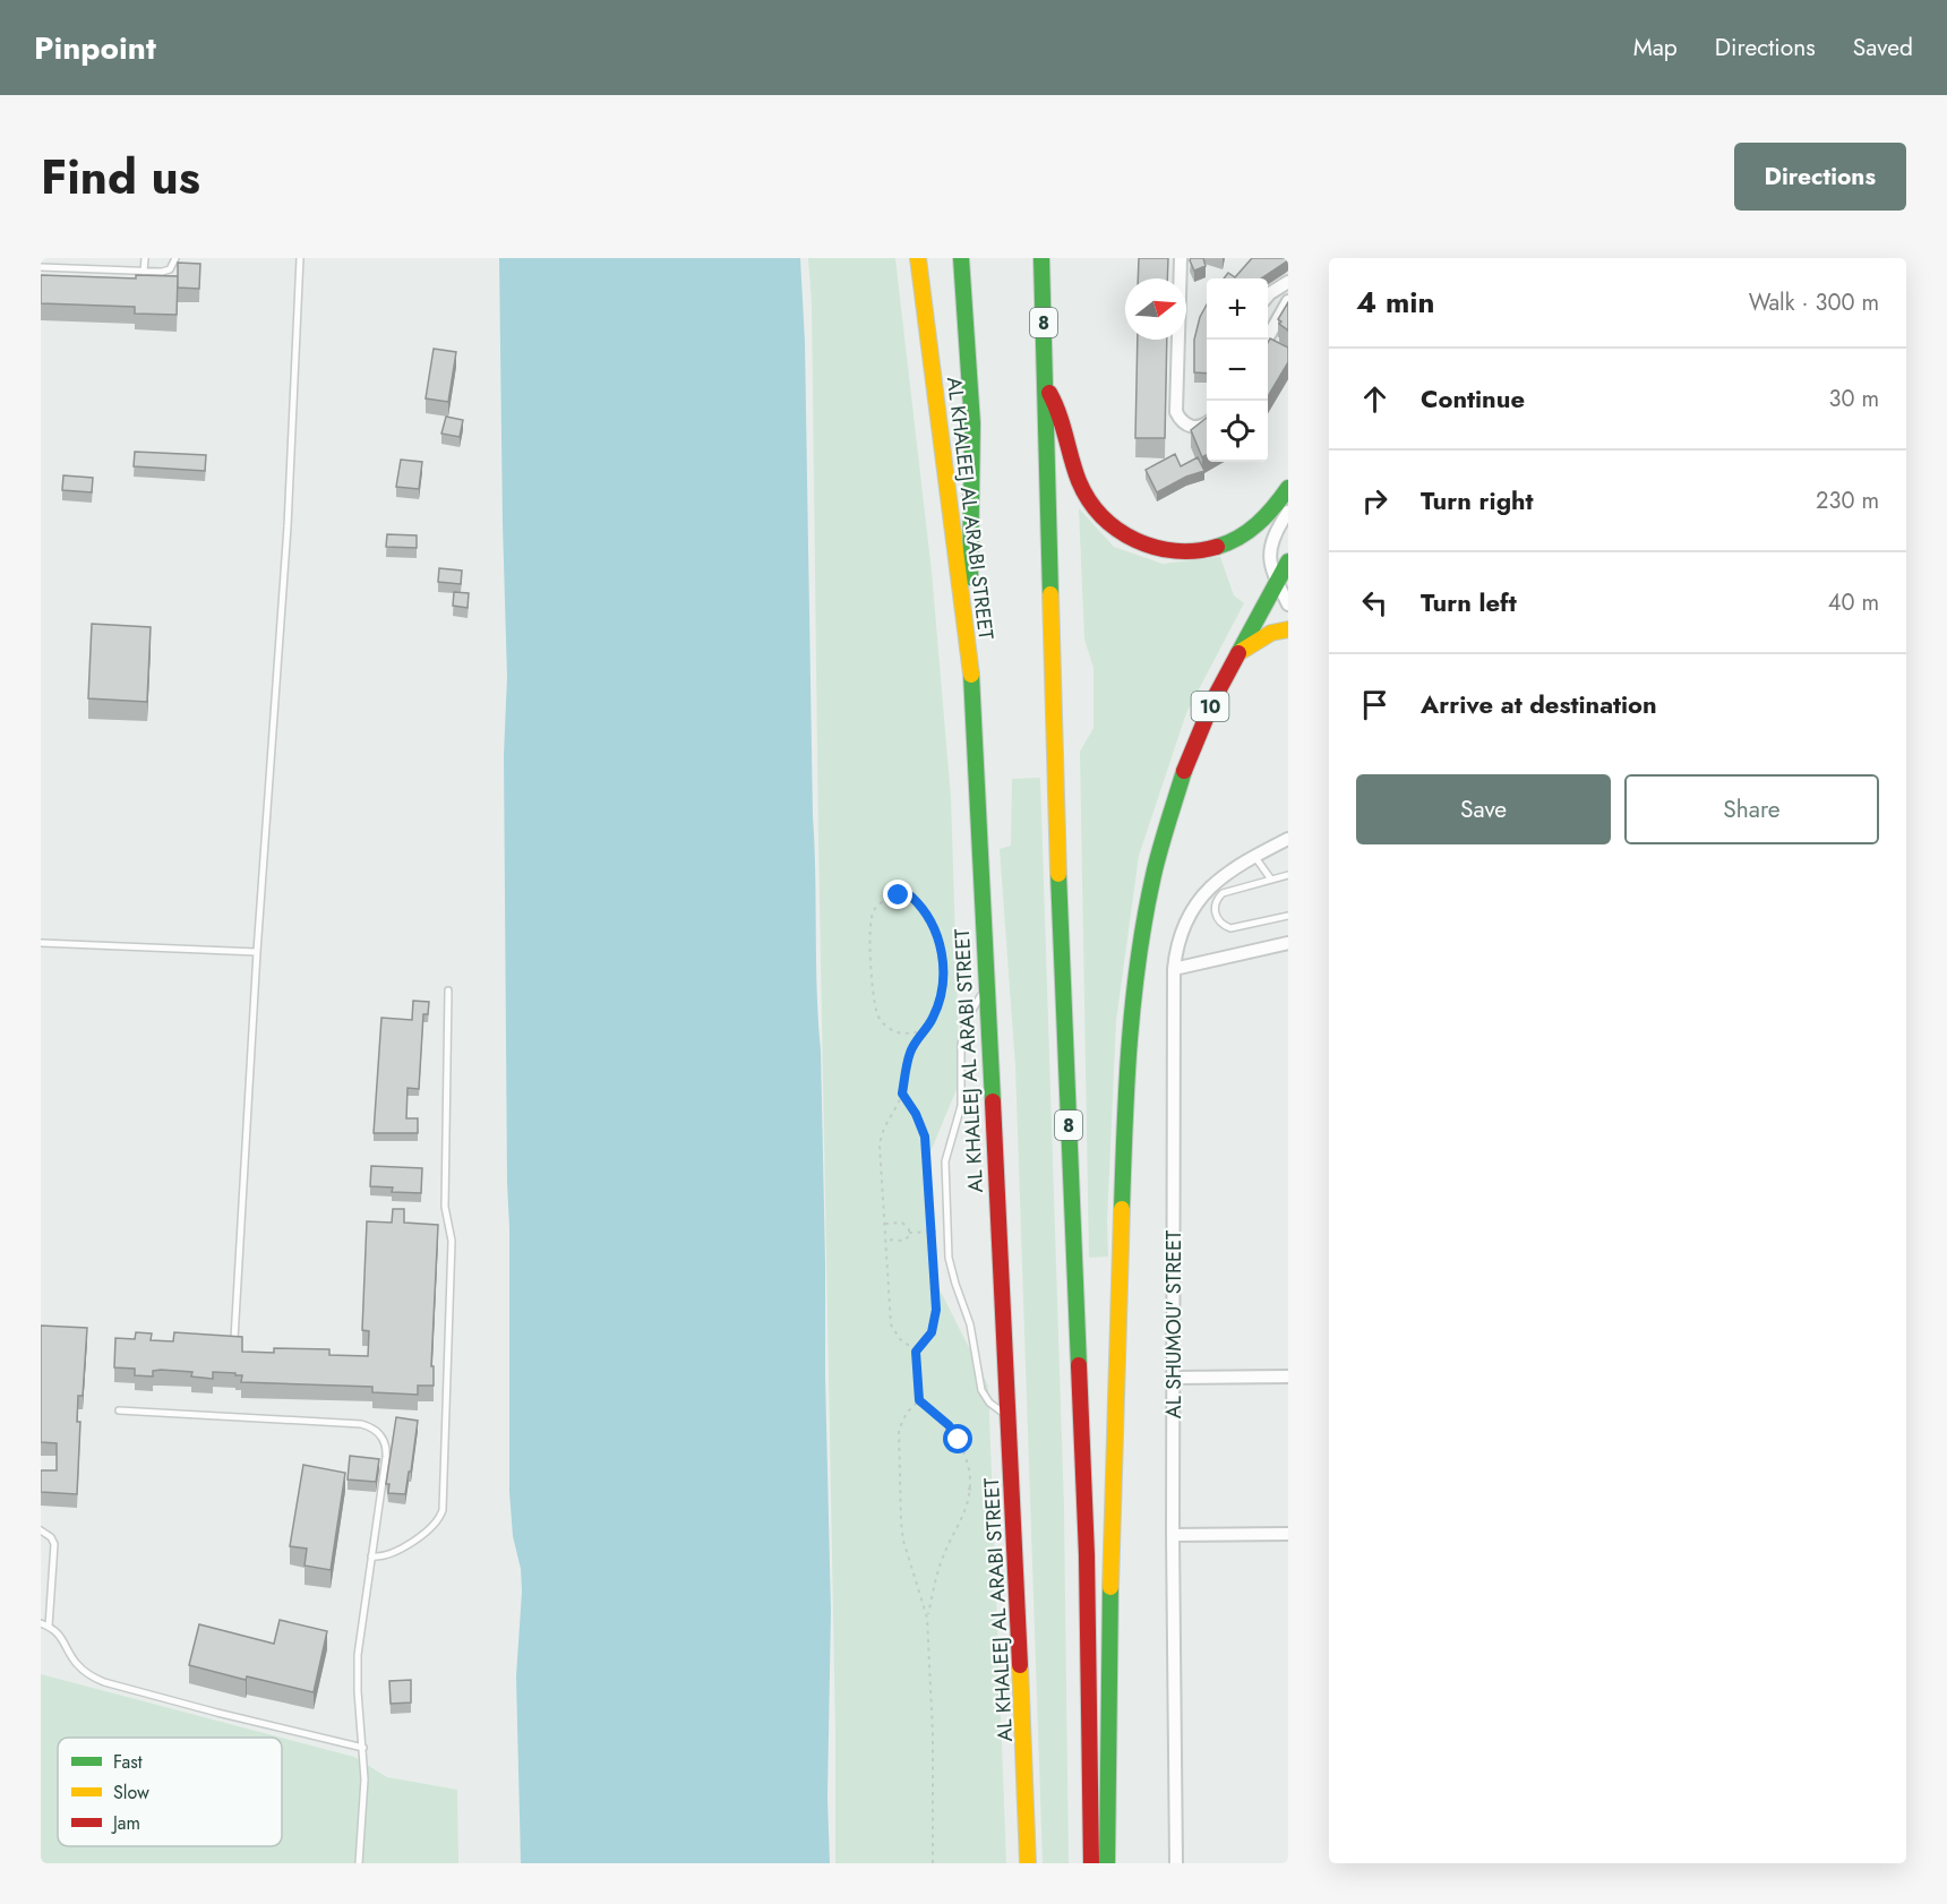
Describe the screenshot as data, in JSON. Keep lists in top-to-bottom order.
{
  "streets": {
    "main road": ["8", "AL KHALEEJ AL ARABI STREET", "10"],
    "street": ["AL SHUMOU' STREET"]
  },
  "legend": ["Fast", "Slow", "Jam"],
  "north": "right",
  "page": {
    "header": "Pinpoint",
    "nav": ["Map", "Directions", "Saved"],
    "title": "Find us",
    "buttons": [
      "Directions",
      ["Save", "Share"]
    ],
    "heading": ["4 min", "Walk · 300 m"],
    "map_buttons": ["+", "−"],
    "list": [
      ["Continue", "30 m"],
      ["Turn right", "230 m"],
      ["Turn left", "40 m"],
      "Arrive at destination"
    ]
  }
}
